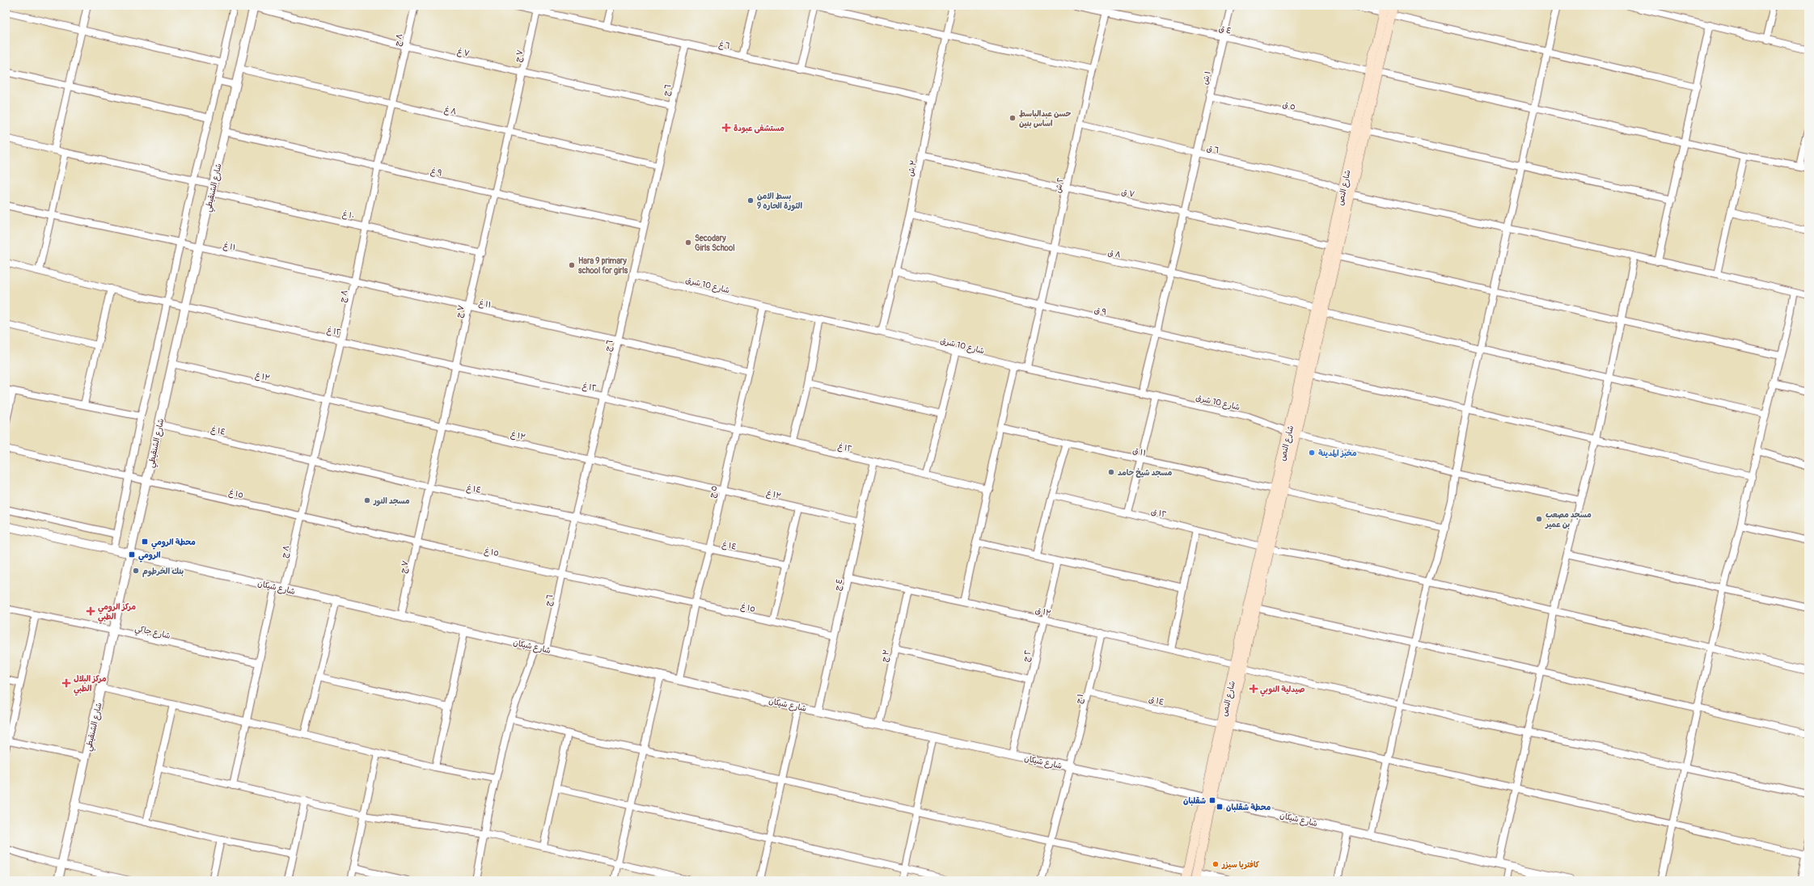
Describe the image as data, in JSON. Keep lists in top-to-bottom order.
{
  "streets": {
    "main road": ["شارع النص"],
    "street": [
      "٤ ق",
      "٨ ج",
      "٦ غ",
      "٧ غ",
      "٧ ج",
      "١ ش",
      "٦ ج",
      "٥ ق",
      "٨ غ",
      "٦ ق",
      "٣ ش",
      "٩ غ",
      "٢ ش",
      "شارع الشنقيطي",
      "٧ ق",
      "١٠ غ",
      "١١ غ",
      "٨ ق",
      "شارع 10 شرق",
      "٩ ق",
      "١٢ غ",
      "١٣ غ",
      "١٤ غ",
      "١١ ق",
      "٥ ج",
      "١٥ غ",
      "١٢ ق",
      "٤ ج",
      "شارع شيكان",
      "١٣ ق",
      "شارع جاكي",
      "٣ ج",
      "٢ ج",
      "١ ج",
      "١٤ ق"
    ]
  },
  "crossings": [
    ["٤ ق", "١ ش"],
    ["٤ ق", "٢ ش"],
    ["٤ ق", "شارع النص"],
    ["٨ ج", "٧ غ"],
    ["٨ ج", "٨ غ"],
    ["٨ ج", "٩ غ"],
    ["٨ ج", "١٠ غ"],
    ["٨ ج", "١١ غ"],
    ["٨ ج", "١٢ غ"],
    ["٨ ج", "١٣ غ"],
    ["٨ ج", "١٤ غ"],
    ["٨ ج", "١٥ غ"],
    ["٨ ج", "شارع شيكان"],
    ["٦ غ", "٧ ج"],
    ["٦ غ", "٦ ج"],
    ["٦ غ", "٣ ش"],
    ["٧ غ", "٧ ج"],
    ["٧ غ", "٦ ج"],
    ["٧ غ", "شارع الشنقيطي"],
    ["٧ ج", "٨ غ"],
    ["٧ ج", "٩ غ"],
    ["٧ ج", "١٠ غ"],
    ["٧ ج", "١١ غ"],
    ["٧ ج", "١٢ غ"],
    ["٧ ج", "١٣ غ"],
    ["٧ ج", "١٤ غ"],
    ["٧ ج", "١٥ غ"],
    ["٧ ج", "شارع شيكان"],
    ["١ ش", "٥ ق"],
    ["١ ش", "٦ ق"],
    ["١ ش", "٧ ق"],
    ["١ ش", "٨ ق"],
    ["١ ش", "شارع 10 شرق"],
    ["١ ش", "٩ ق"],
    ["٦ ج", "٨ غ"],
    ["٦ ج", "٩ غ"],
    ["٦ ج", "١١ غ"],
    ["٦ ج", "شارع 10 شرق"],
    ["٦ ج", "١٢ غ"],
    ["٦ ج", "١٣ غ"],
    ["٦ ج", "١٤ غ"],
    ["٦ ج", "١٥ غ"],
    ["٦ ج", "شارع شيكان"],
    ["٥ ق", "شارع النص"],
    ["٨ غ", "شارع الشنقيطي"],
    ["٦ ق", "٢ ش"],
    ["٦ ق", "شارع النص"],
    ["٣ ش", "٧ ق"],
    ["٣ ش", "٨ ق"],
    ["٣ ش", "شارع 10 شرق"],
    ["٣ ش", "٩ ق"],
    ["٩ غ", "شارع الشنقيطي"],
    ["٢ ش", "٧ ق"],
    ["٢ ش", "٨ ق"],
    ["٢ ش", "شارع 10 شرق"],
    ["٢ ش", "٩ ق"],
    ["شارع الشنقيطي", "١٠ غ"],
    ["شارع الشنقيطي", "١١ غ"],
    ["شارع الشنقيطي", "١٢ غ"],
    ["شارع الشنقيطي", "١٣ غ"],
    ["شارع الشنقيطي", "١٤ غ"],
    ["شارع الشنقيطي", "١٥ غ"],
    ["شارع الشنقيطي", "شارع شيكان"],
    ["شارع الشنقيطي", "شارع جاكي"],
    ["شارع النص", "٧ ق"],
    ["شارع النص", "٨ ق"],
    ["شارع النص", "شارع 10 شرق"],
    ["شارع النص", "٩ ق"],
    ["شارع النص", "١١ ق"],
    ["شارع النص", "١٢ ق"],
    ["شارع النص", "شارع شيكان"],
    ["شارع النص", "١٣ ق"],
    ["شارع النص", "١٤ ق"],
    ["١١ غ", "٥ ج"],
    ["شارع 10 شرق", "٥ ج"],
    ["١٢ غ", "٥ ج"],
    ["١٢ غ", "٤ ج"],
    ["١٣ غ", "٥ ج"],
    ["١٣ غ", "٤ ج"],
    ["١٤ غ", "٥ ج"],
    ["٥ ج", "١٥ غ"],
    ["٥ ج", "شارع شيكان"],
    ["١٥ غ", "٤ ج"],
    ["٤ ج", "شارع شيكان"],
    ["٤ ج", "١٣ ق"],
    ["شارع شيكان", "٣ ج"],
    ["شارع شيكان", "٢ ج"],
    ["شارع شيكان", "١ ج"],
    ["١٣ ق", "٣ ج"],
    ["١٣ ق", "٢ ج"],
    ["١٣ ق", "١ ج"],
    ["١ ج", "١٤ ق"]
  ],
  "places": {
    "other": [
      "حسن عبدالباسط اساس بنين",
      "بسط الامن الثورة الحاره 9",
      "Secodary Girls School",
      "Hara 9 primary school for girls",
      "مخبز المدينة",
      "مسجد شيخ حامد",
      "مسجد النور",
      "مسجد مصعب بن عمير",
      "بنك الخرطوم",
      "كافتريا سيزر"
    ],
    "health": [
      "مستشفى عبودة",
      "مركز الرومي الطبي",
      "مركز البلال الطبي",
      "صيدلية النوبي"
    ],
    "transit": [
      "محطة الرومي",
      "الرومي",
      "شقلبان",
      "محطة شقلبان"
    ]
  }
}
